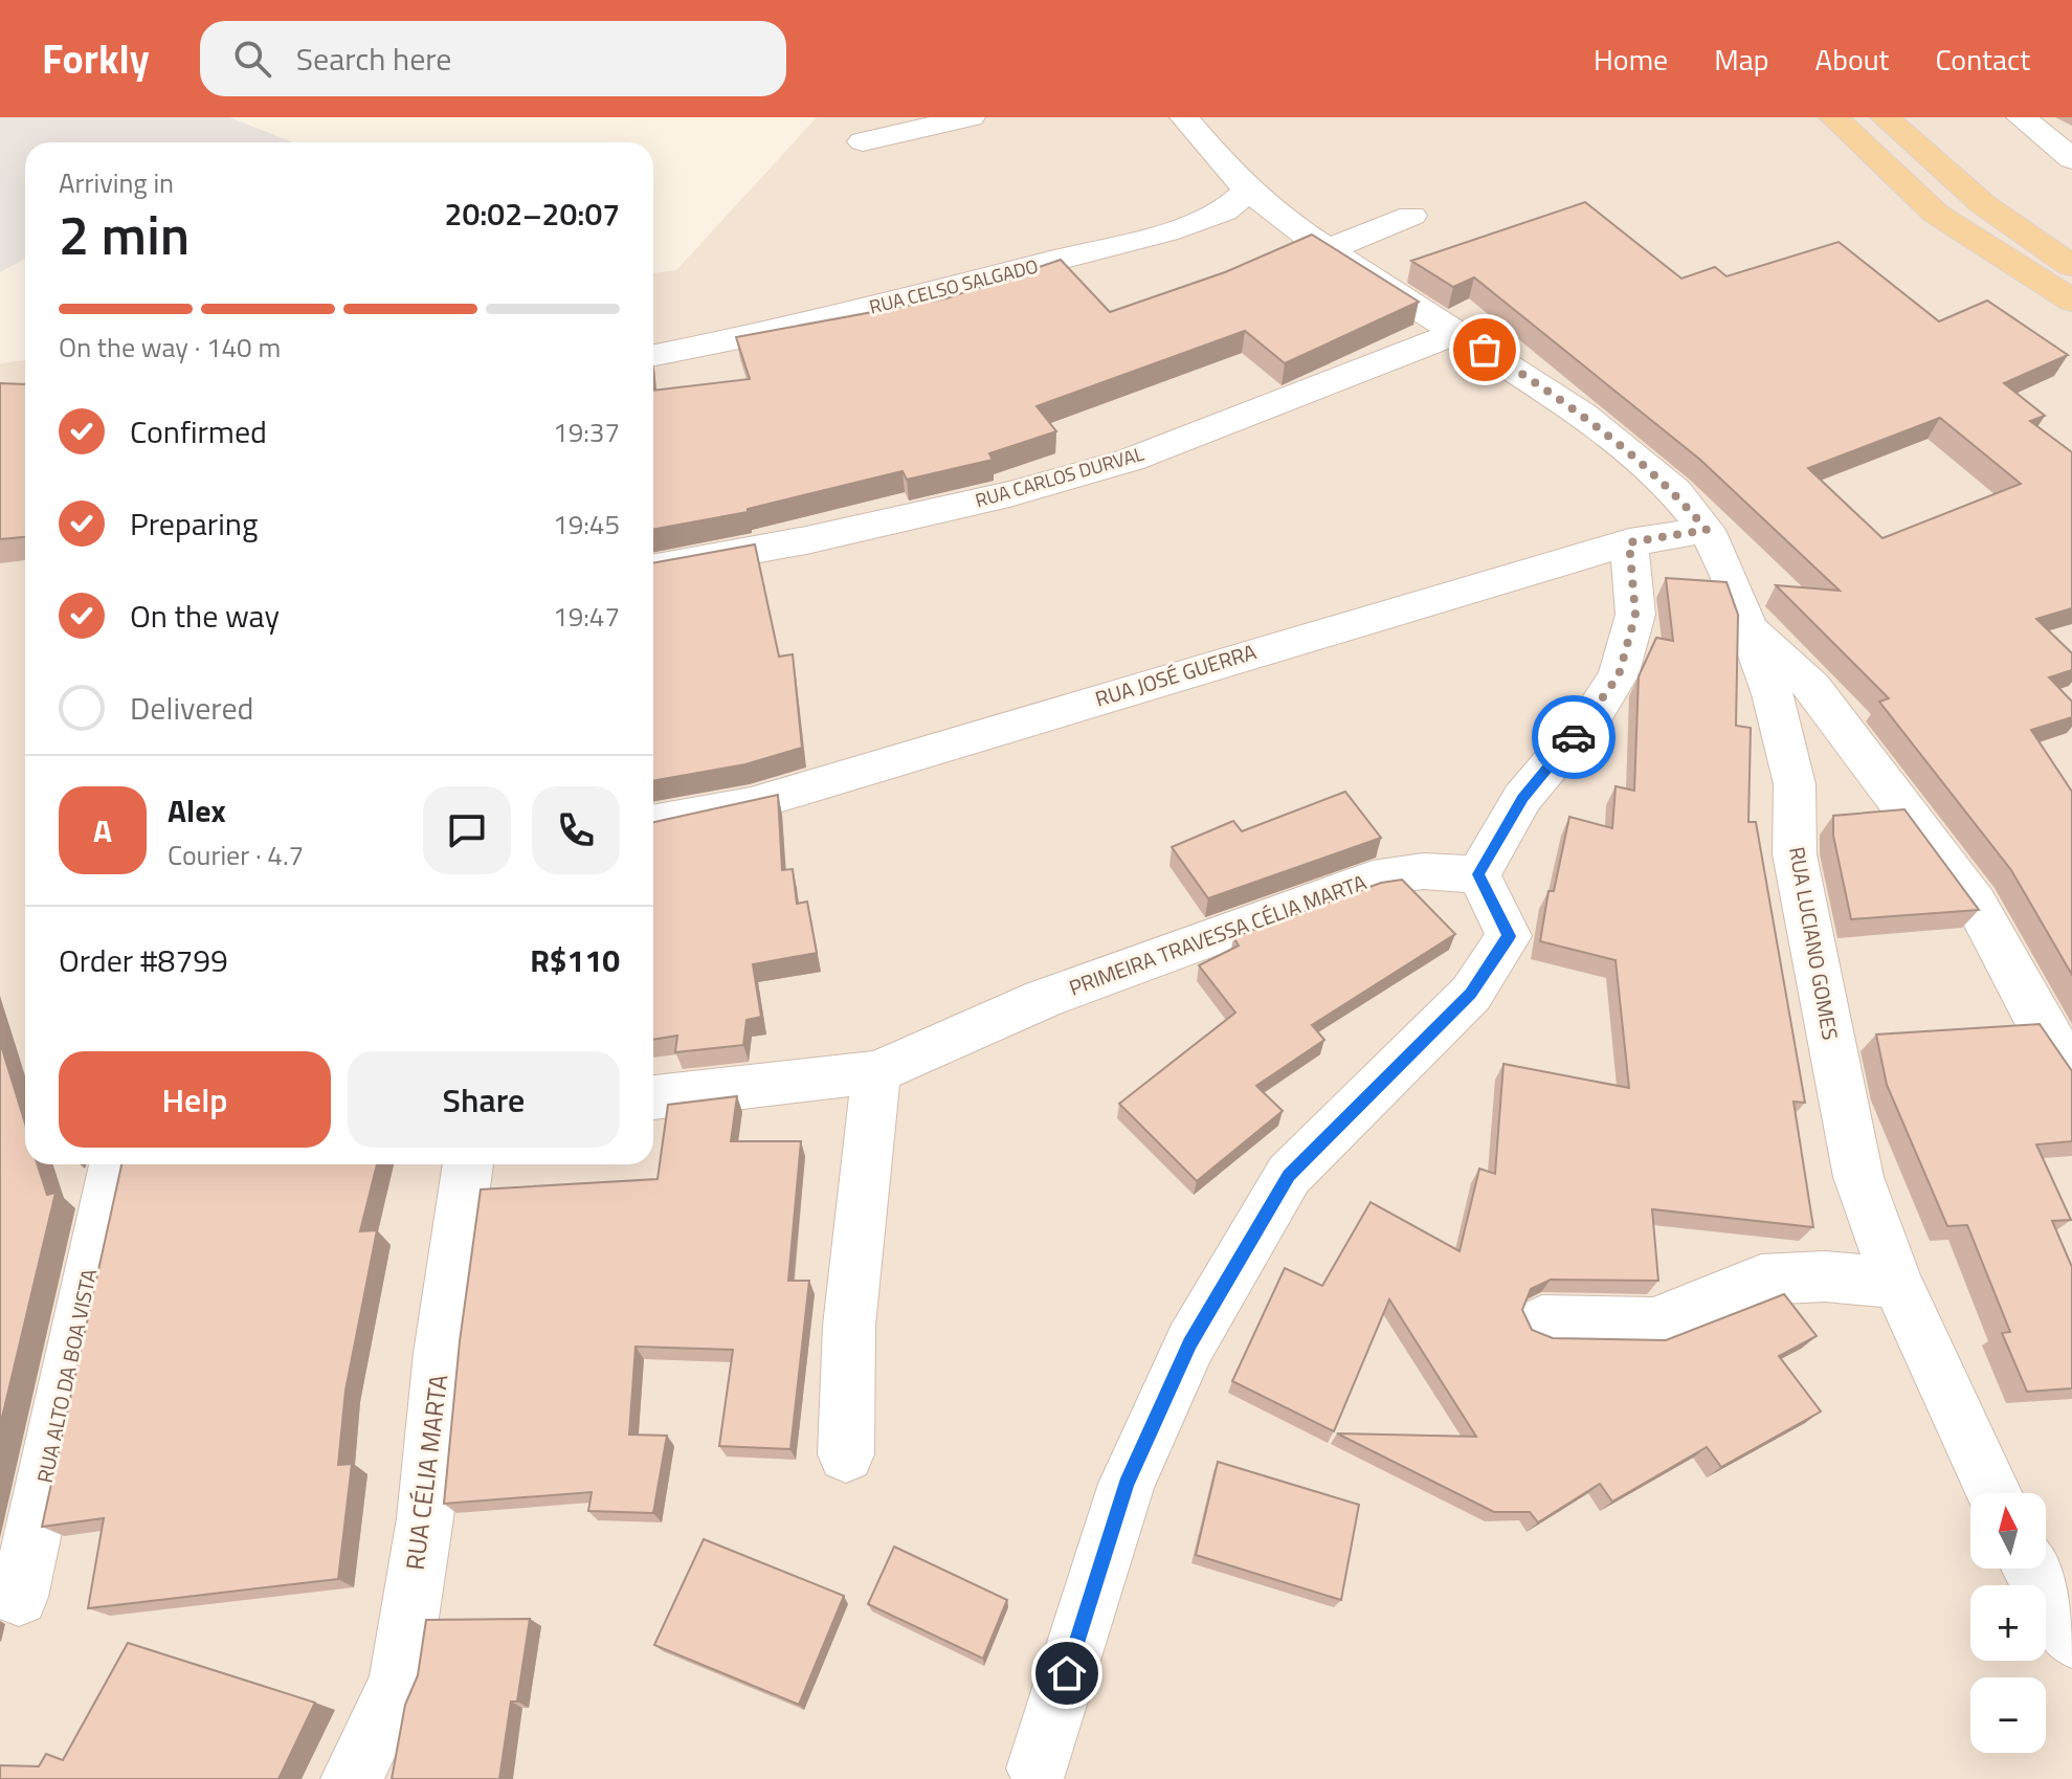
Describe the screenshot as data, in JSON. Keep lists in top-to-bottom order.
{
  "streets": {
    "street": [
      "RUA CELSO SALGADO",
      "RUA CARLOS DURVAL",
      "RUA JOSÉ GUERRA",
      "PRIMEIRA TRAVESSA CÉLIA MARTA",
      "RUA LUCIANO GOMES",
      "RUA ALTO DA BOA VISTA",
      "RUA CÉLIA MARTA"
    ]
  },
  "crossings": [
    ["RUA CELSO SALGADO", "RUA LUCIANO GOMES"],
    ["RUA CARLOS DURVAL", "RUA LUCIANO GOMES"],
    ["RUA JOSÉ GUERRA", "RUA LUCIANO GOMES"]
  ],
  "north": "top",
  "page": {
    "header": "Forkly",
    "search": "Search here",
    "nav": [
      "Home",
      "Map",
      "About",
      "Contact"
    ],
    "heading": ["2 min", "Arriving in", "20:02–20:07"],
    "panel": [
      "Alex",
      "Courier · 4.7",
      "Order #8799",
      "R$110"
    ],
    "bar": "On the way · 140 m",
    "list": [
      ["Confirmed", "19:37"],
      ["Preparing", "19:45"],
      ["On the way", "19:47"],
      "Delivered"
    ],
    "round": "A",
    "buttons": ["Help", "Share"],
    "map_buttons": ["+", "−"]
  }
}
